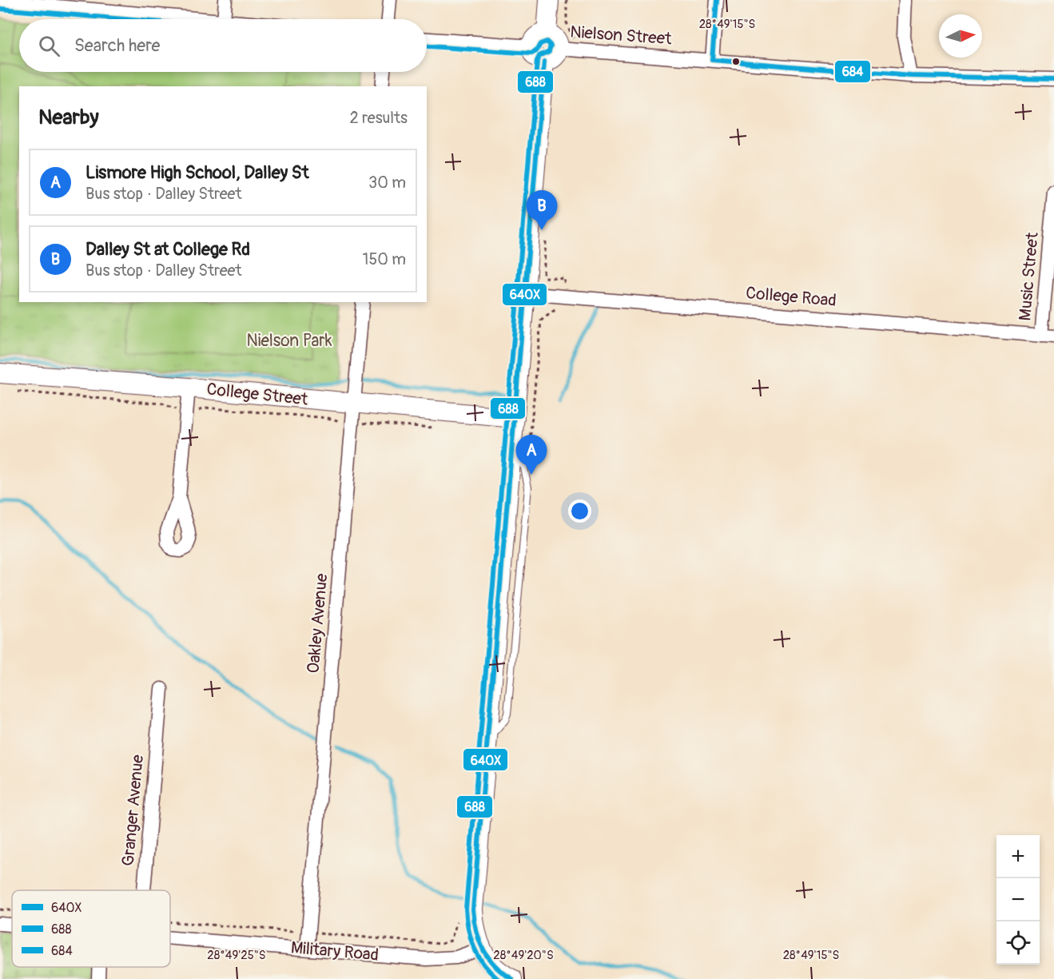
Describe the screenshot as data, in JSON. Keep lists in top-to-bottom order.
{
  "streets": {
    "street": [
      "Nielson Street",
      "Music Street",
      "College Road",
      "College Street",
      "Oakley Avenue",
      "Granger Avenue",
      "Military Road"
    ]
  },
  "crossings": [
    ["Music Street", "College Road"],
    ["College Street", "Oakley Avenue"],
    ["Oakley Avenue", "Military Road"]
  ],
  "parks": ["Nielson Park"],
  "lines": ["transit line 684", "transit line 688", "transit line 640X"],
  "legend": ["640X", "688", "684"],
  "north": "right",
  "page": {
    "search": "Search here",
    "heading": ["Nearby", "2 results"],
    "list": [
      {
        "mark": "A",
        "name": "Lismore High School, Dalley St",
        "note": "Bus stop · Dalley Street",
        "value": "30 m"
      },
      {
        "mark": "B",
        "name": "Dalley St at College Rd",
        "note": "Bus stop · Dalley Street",
        "value": "150 m"
      }
    ],
    "pins": ["B", "A"],
    "map_buttons": ["+", "−"]
  },
  "coordinates": ["28°49'15\"S", "28°49'25\"S", "28°49'20\"S"]
}
